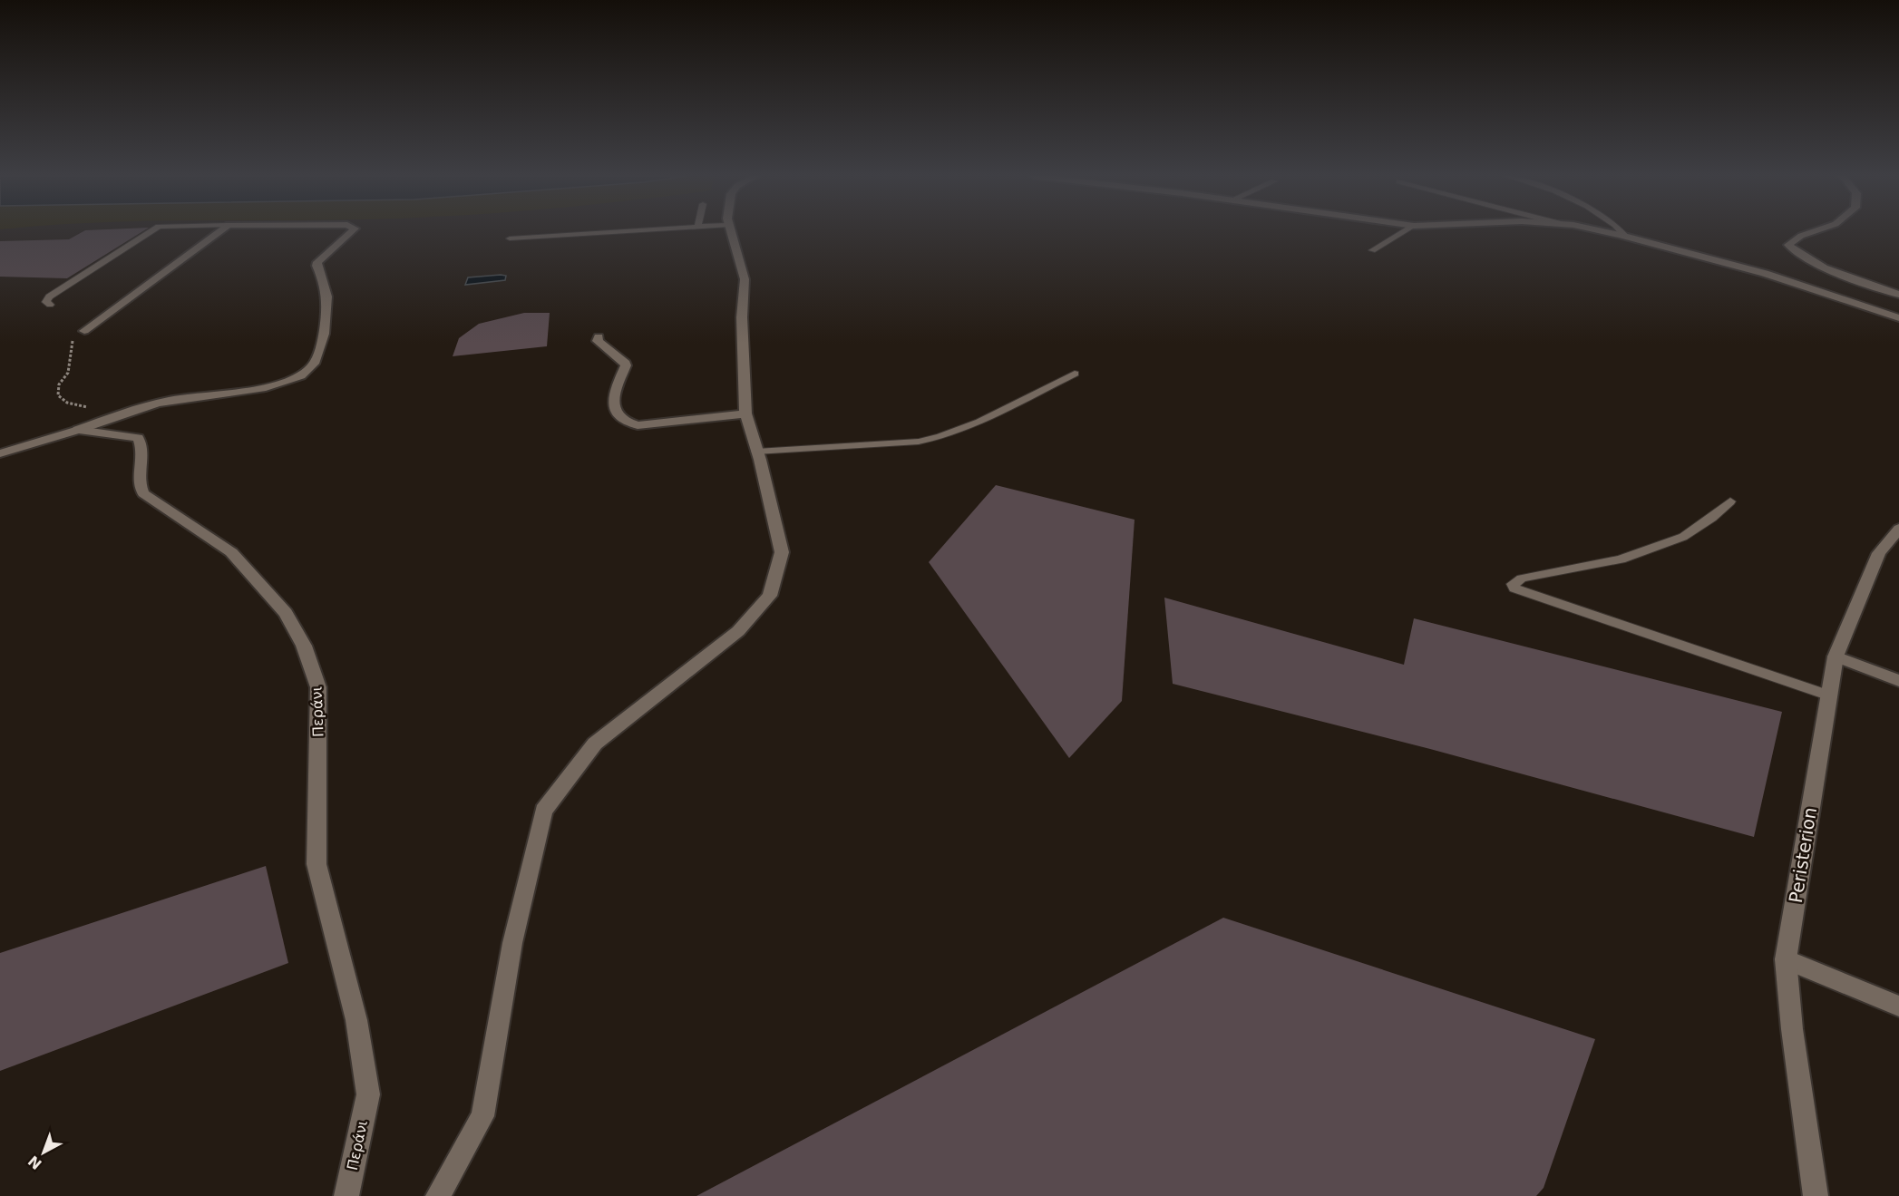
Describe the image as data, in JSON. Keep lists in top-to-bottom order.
{
  "streets": {
    "street": ["Περάνι", "Peristerion"]
  },
  "north": "bottom left"
}
